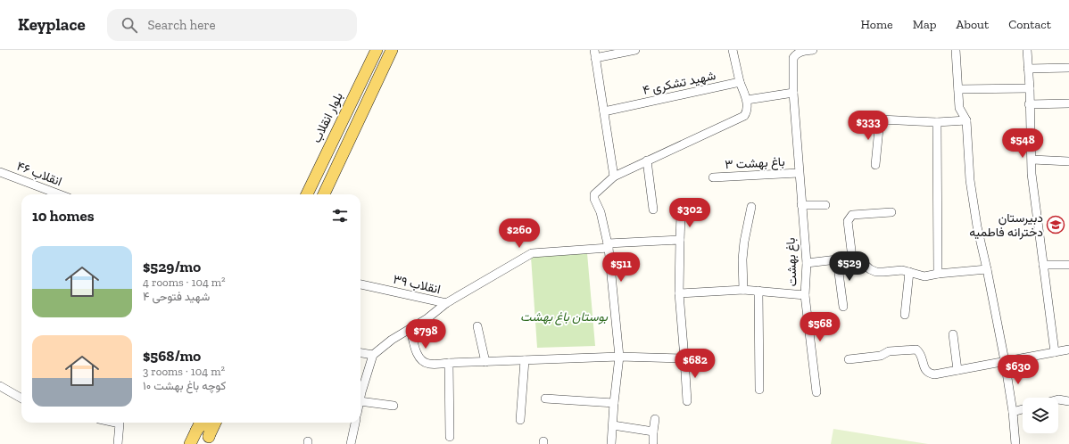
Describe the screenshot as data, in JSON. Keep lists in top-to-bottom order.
{
  "streets": {
    "main road": ["بلوار انقلاب"],
    "street": [
      "شهید تشکری ۴",
      "باغ بهشت ۳",
      "انقلاب ۴۶",
      "باغ بهشت",
      "انقلاب ۳۹"
    ]
  },
  "crossings": [
    ["باغ بهشت ۳", "باغ بهشت"]
  ],
  "parks": ["بوستان باغ بهشت"],
  "places": {
    "school or university": ["دبیرستان دخترانه فاطمیه"]
  },
  "page": {
    "header": "Keyplace",
    "search": "Search here",
    "nav": [
      "Home",
      "Map",
      "About",
      "Contact"
    ],
    "price": [
      "$333",
      "$548",
      "$302",
      "$260",
      "$529",
      "$511",
      "$568",
      "$798",
      "$682",
      "$630"
    ],
    "heading": "10 homes",
    "list": [
      {
        "name": "$529/mo",
        "note": "4 rooms · 104 m² · شهید فتوحی ۴"
      },
      {
        "name": "$568/mo",
        "note": "3 rooms · 104 m² · کوچه باغ بهشت ۱۰"
      }
    ]
  }
}
